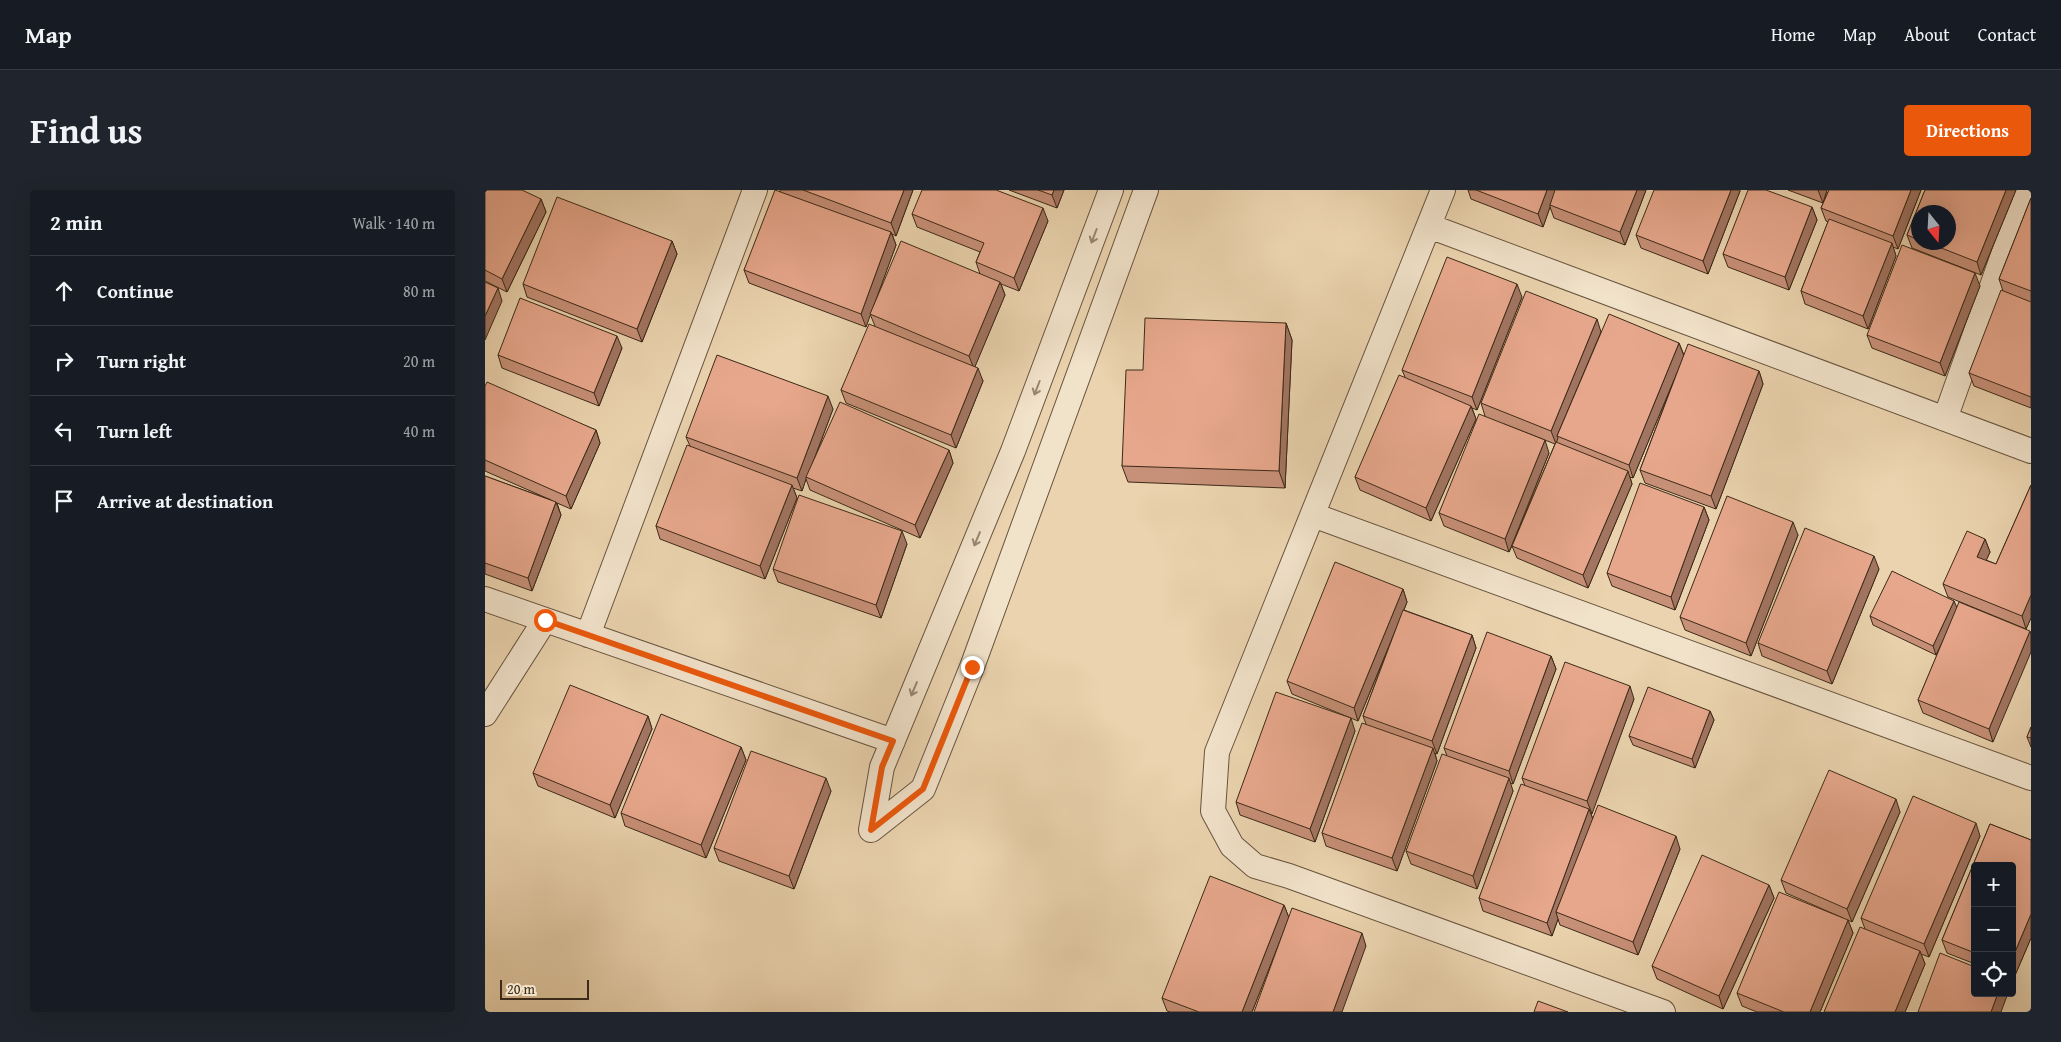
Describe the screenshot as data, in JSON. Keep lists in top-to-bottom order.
{
  "scale_bar": "20 m",
  "north": "bottom",
  "page": {
    "header": "Map",
    "nav": [
      "Home",
      "Map",
      "About",
      "Contact"
    ],
    "title": "Find us",
    "buttons": "Directions",
    "heading": ["2 min", "Walk · 140 m"],
    "list": [
      ["Continue", "80 m"],
      ["Turn right", "20 m"],
      ["Turn left", "40 m"],
      "Arrive at destination"
    ],
    "map_buttons": ["+", "−"],
    "scale": "20 m"
  }
}
